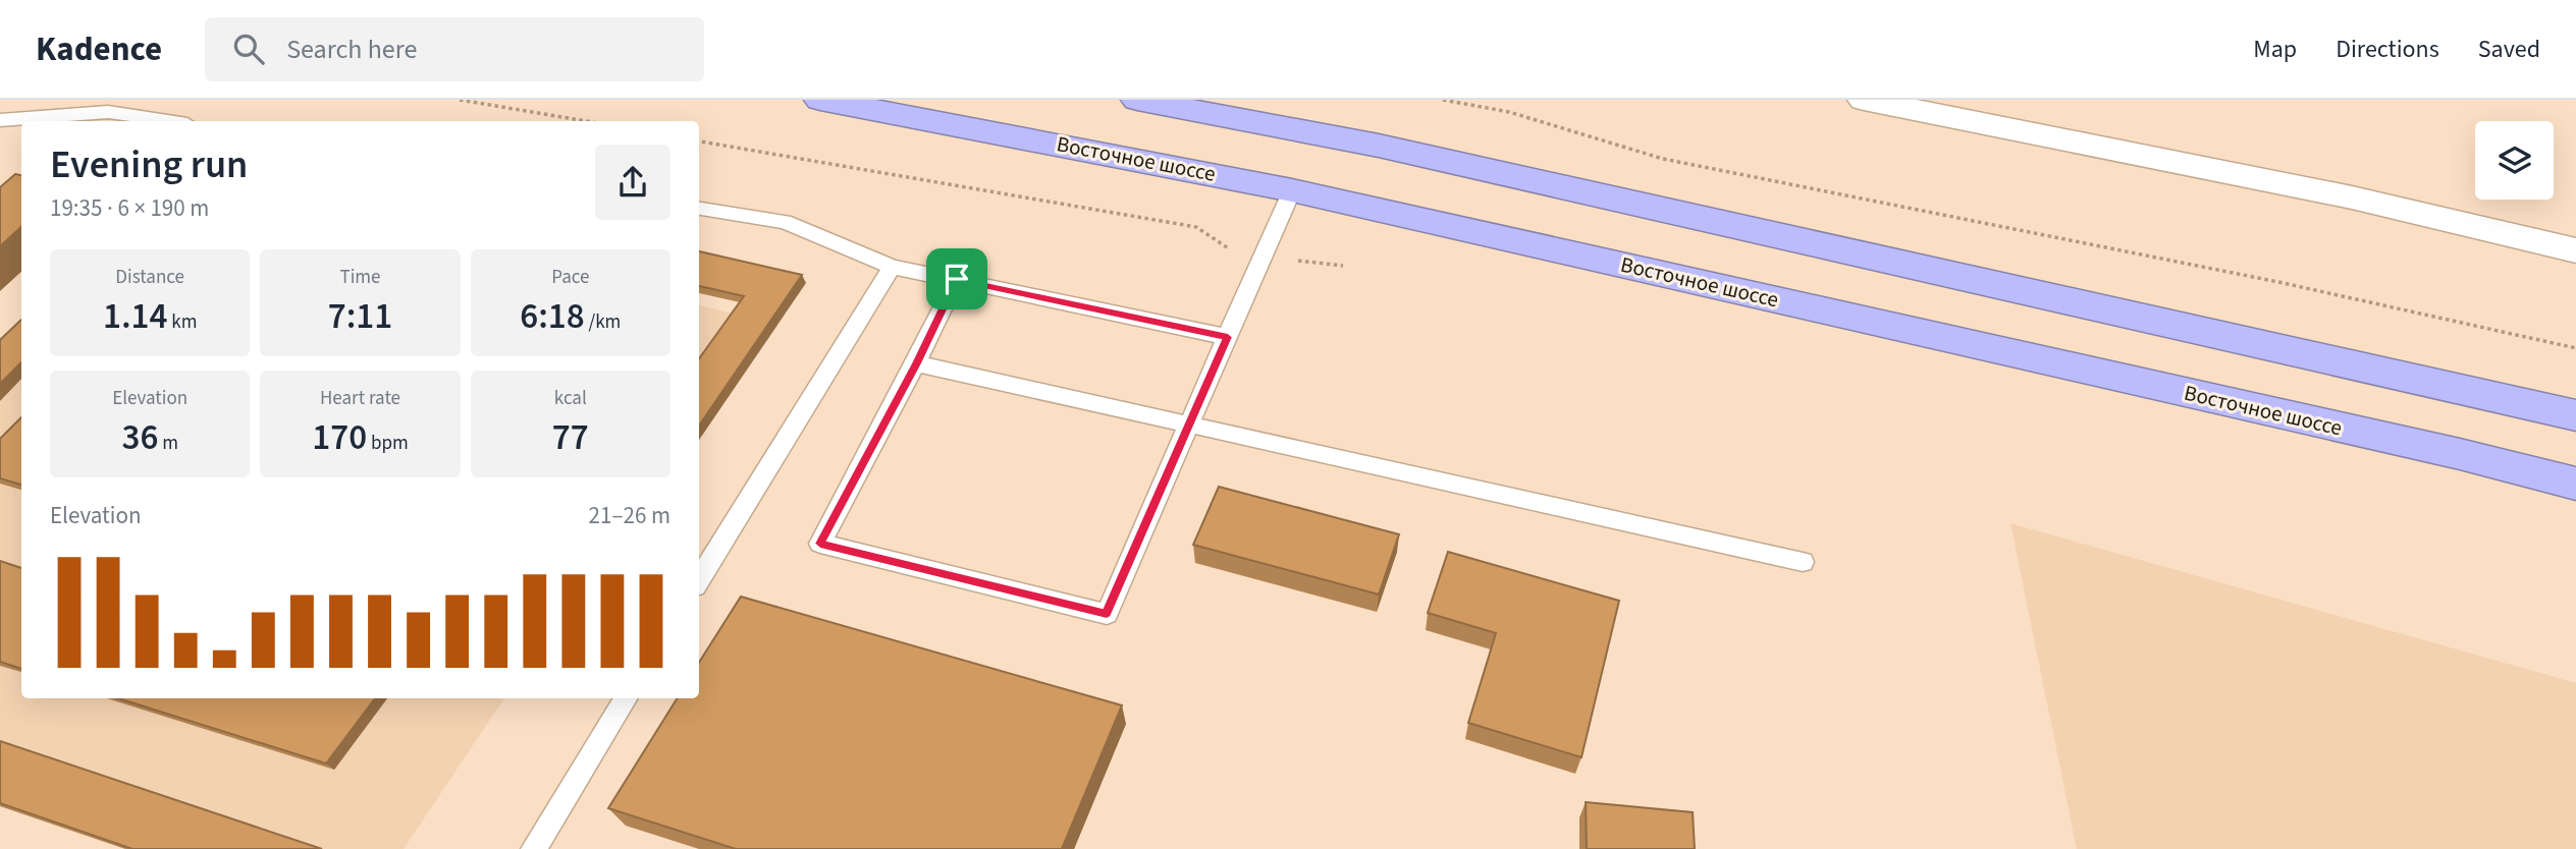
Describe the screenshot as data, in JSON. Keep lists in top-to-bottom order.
{
  "streets": {
    "highway": ["Восточное шоссе"]
  },
  "page": {
    "header": "Kadence",
    "search": "Search here",
    "nav": ["Map", "Directions", "Saved"],
    "heading": ["Evening run", "19:35 · 6 × 190 m"],
    "stats": [
      ["Distance", "1.14 km"],
      ["Time", "7:11"],
      ["Pace", "6:18 /km"],
      ["Elevation", "36 m"],
      ["Heart rate", "170 bpm"],
      ["kcal", "77"]
    ],
    "chart": ["Elevation", "21–26 m"]
  }
}
